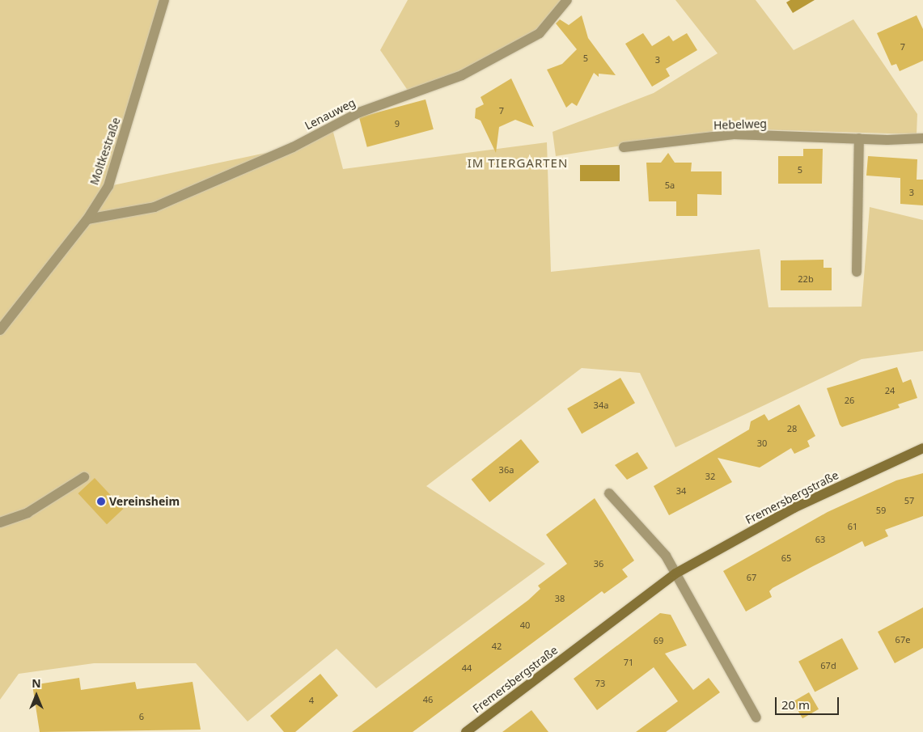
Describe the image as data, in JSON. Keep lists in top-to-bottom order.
{
  "streets": {
    "main road": ["Fremersbergstraße"],
    "street": ["Lenauweg", "Hebelweg", "Moltkestraße"]
  },
  "crossings": [
    ["Lenauweg", "Moltkestraße"]
  ],
  "districts": ["IM TIERGARTEN"],
  "places": ["Vereinsheim"],
  "house_numbers": [
    "7",
    "5",
    "3",
    "7",
    "9",
    "5",
    "5a",
    "3",
    "22b",
    "24",
    "26",
    "34a",
    "28",
    "30",
    "36a",
    "32",
    "34",
    "57",
    "59",
    "61",
    "63",
    "65",
    "36",
    "67",
    "38",
    "40",
    "67e",
    "69",
    "42",
    "71",
    "67d",
    "44",
    "73",
    "46",
    "4",
    "6"
  ],
  "scale_bar": "20 m",
  "north": "top"
}
